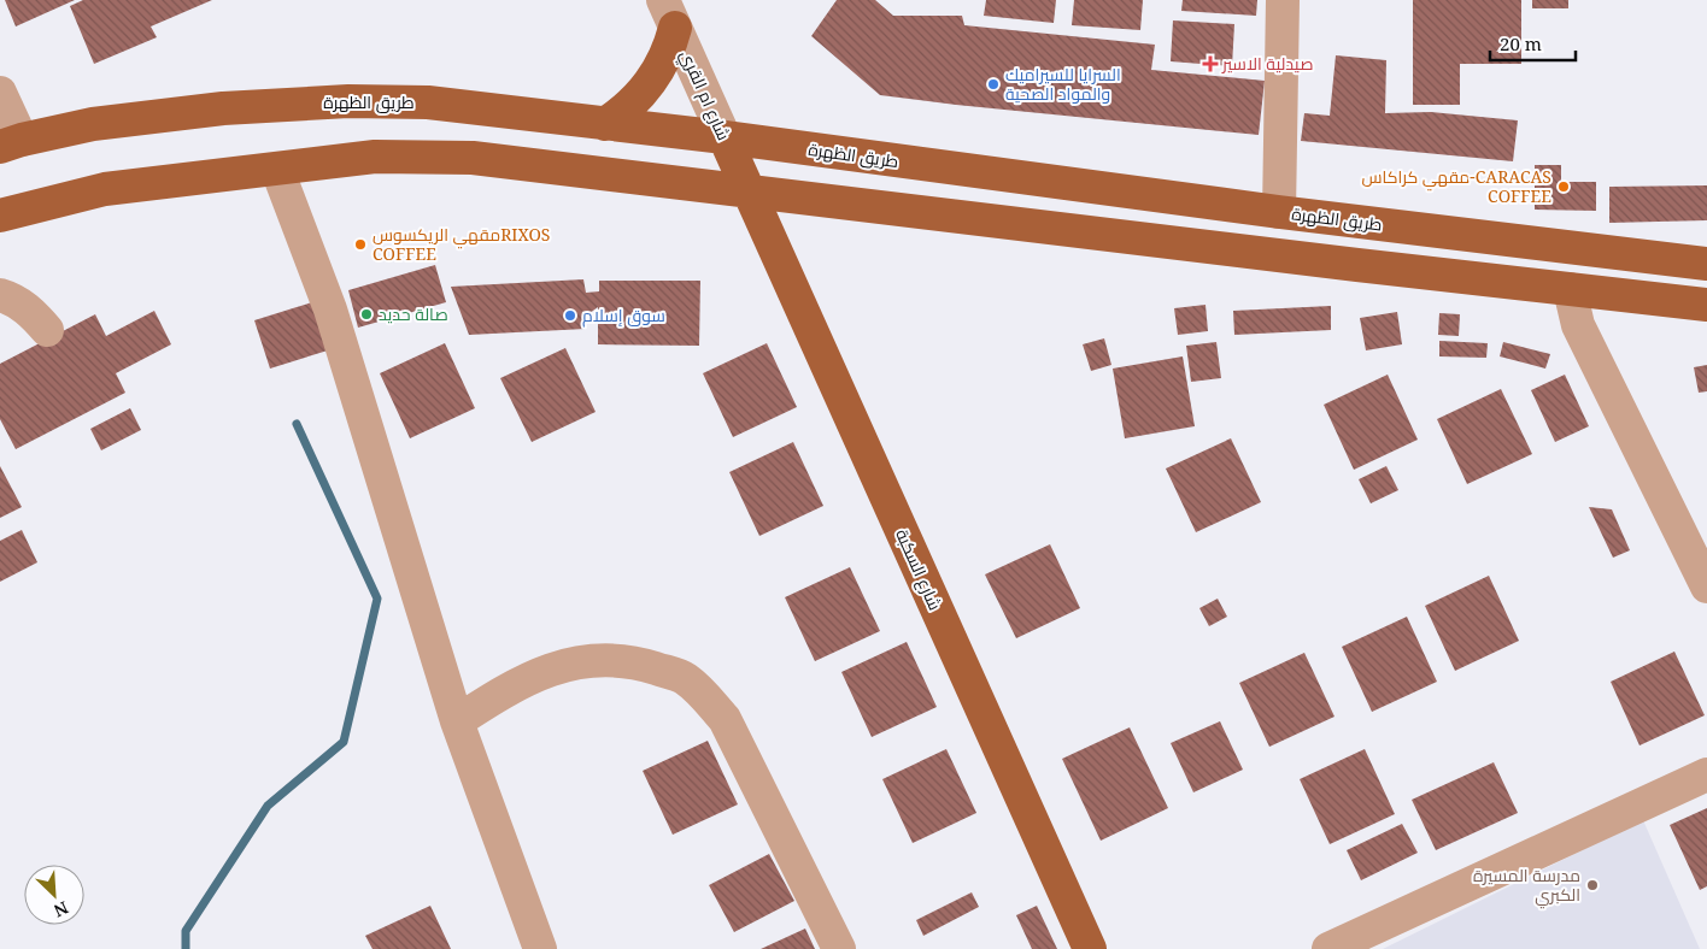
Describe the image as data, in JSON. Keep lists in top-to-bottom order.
{
  "streets": {
    "main road": ["شارع ام القري", "طريق الظهرة", "شارع السكبة"]
  },
  "crossings": [
    ["شارع ام القري", "طريق الظهرة"],
    ["شارع ام القري", "شارع السكبة"]
  ],
  "places": {
    "health": ["صيدلية الاسير"],
    "other": [
      "السرايا للسيراميك والمواد الصحية",
      "مقهي كراكاس-CARACAS COFFEE",
      "مقهي الريكسوسRIXOS COFFEE",
      "صالة حديد",
      "سوق إسلام",
      "مدرسة المسيرة الكبري"
    ]
  },
  "scale_bar": "20 m",
  "north": "bottom right"
}
